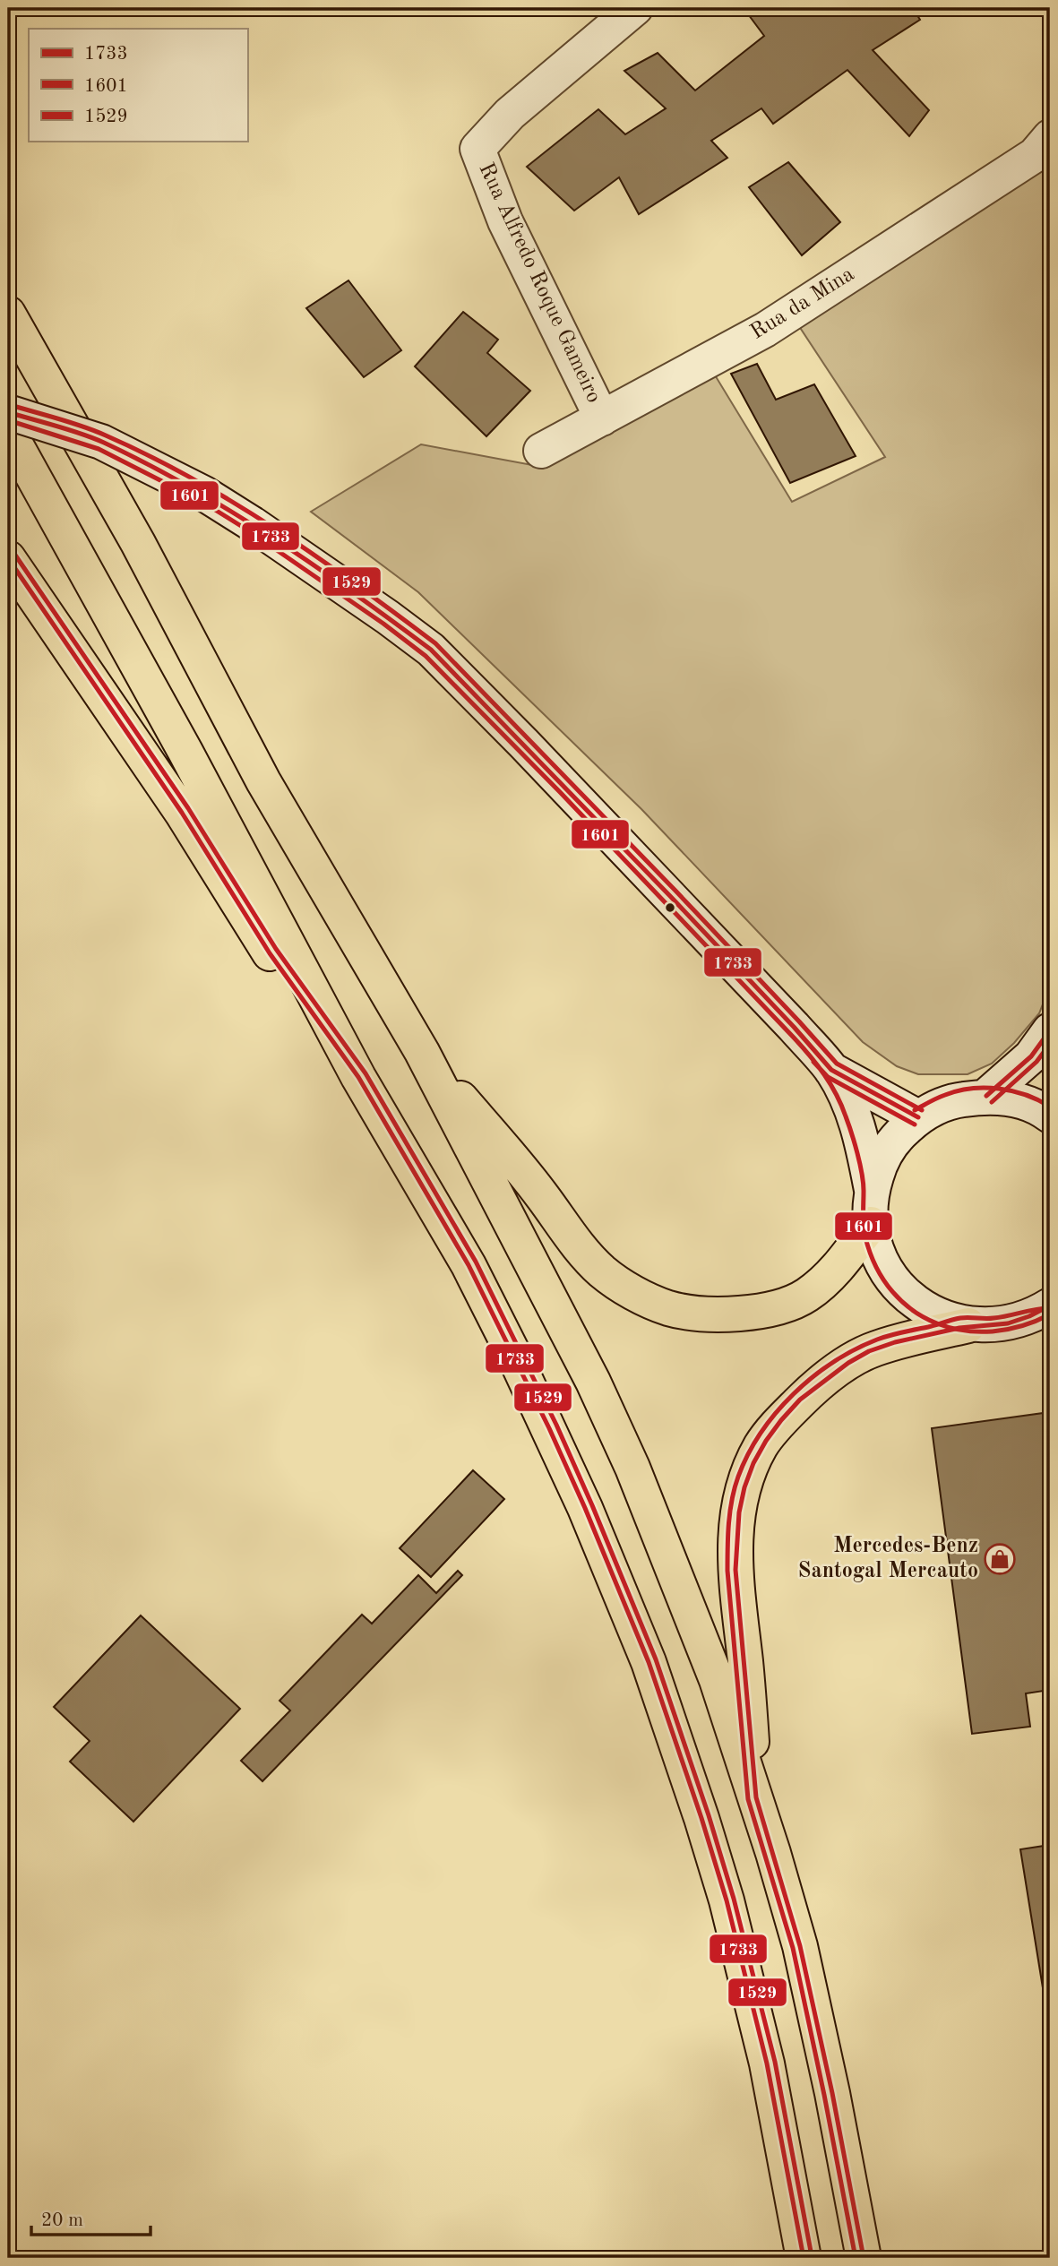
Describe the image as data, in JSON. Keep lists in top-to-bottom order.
{
  "streets": {
    "street": ["Rua Alfredo Roque Gameiro", "Rua da Mina"]
  },
  "crossings": [
    ["Rua Alfredo Roque Gameiro", "Rua da Mina"]
  ],
  "places": {
    "shop": ["Mercedes-Benz Santogal Mercauto"]
  },
  "lines": ["transit line 1529", "transit line 1733", "transit line 1601"],
  "legend": ["1733", "1601", "1529"],
  "scale_bar": "20 m"
}
